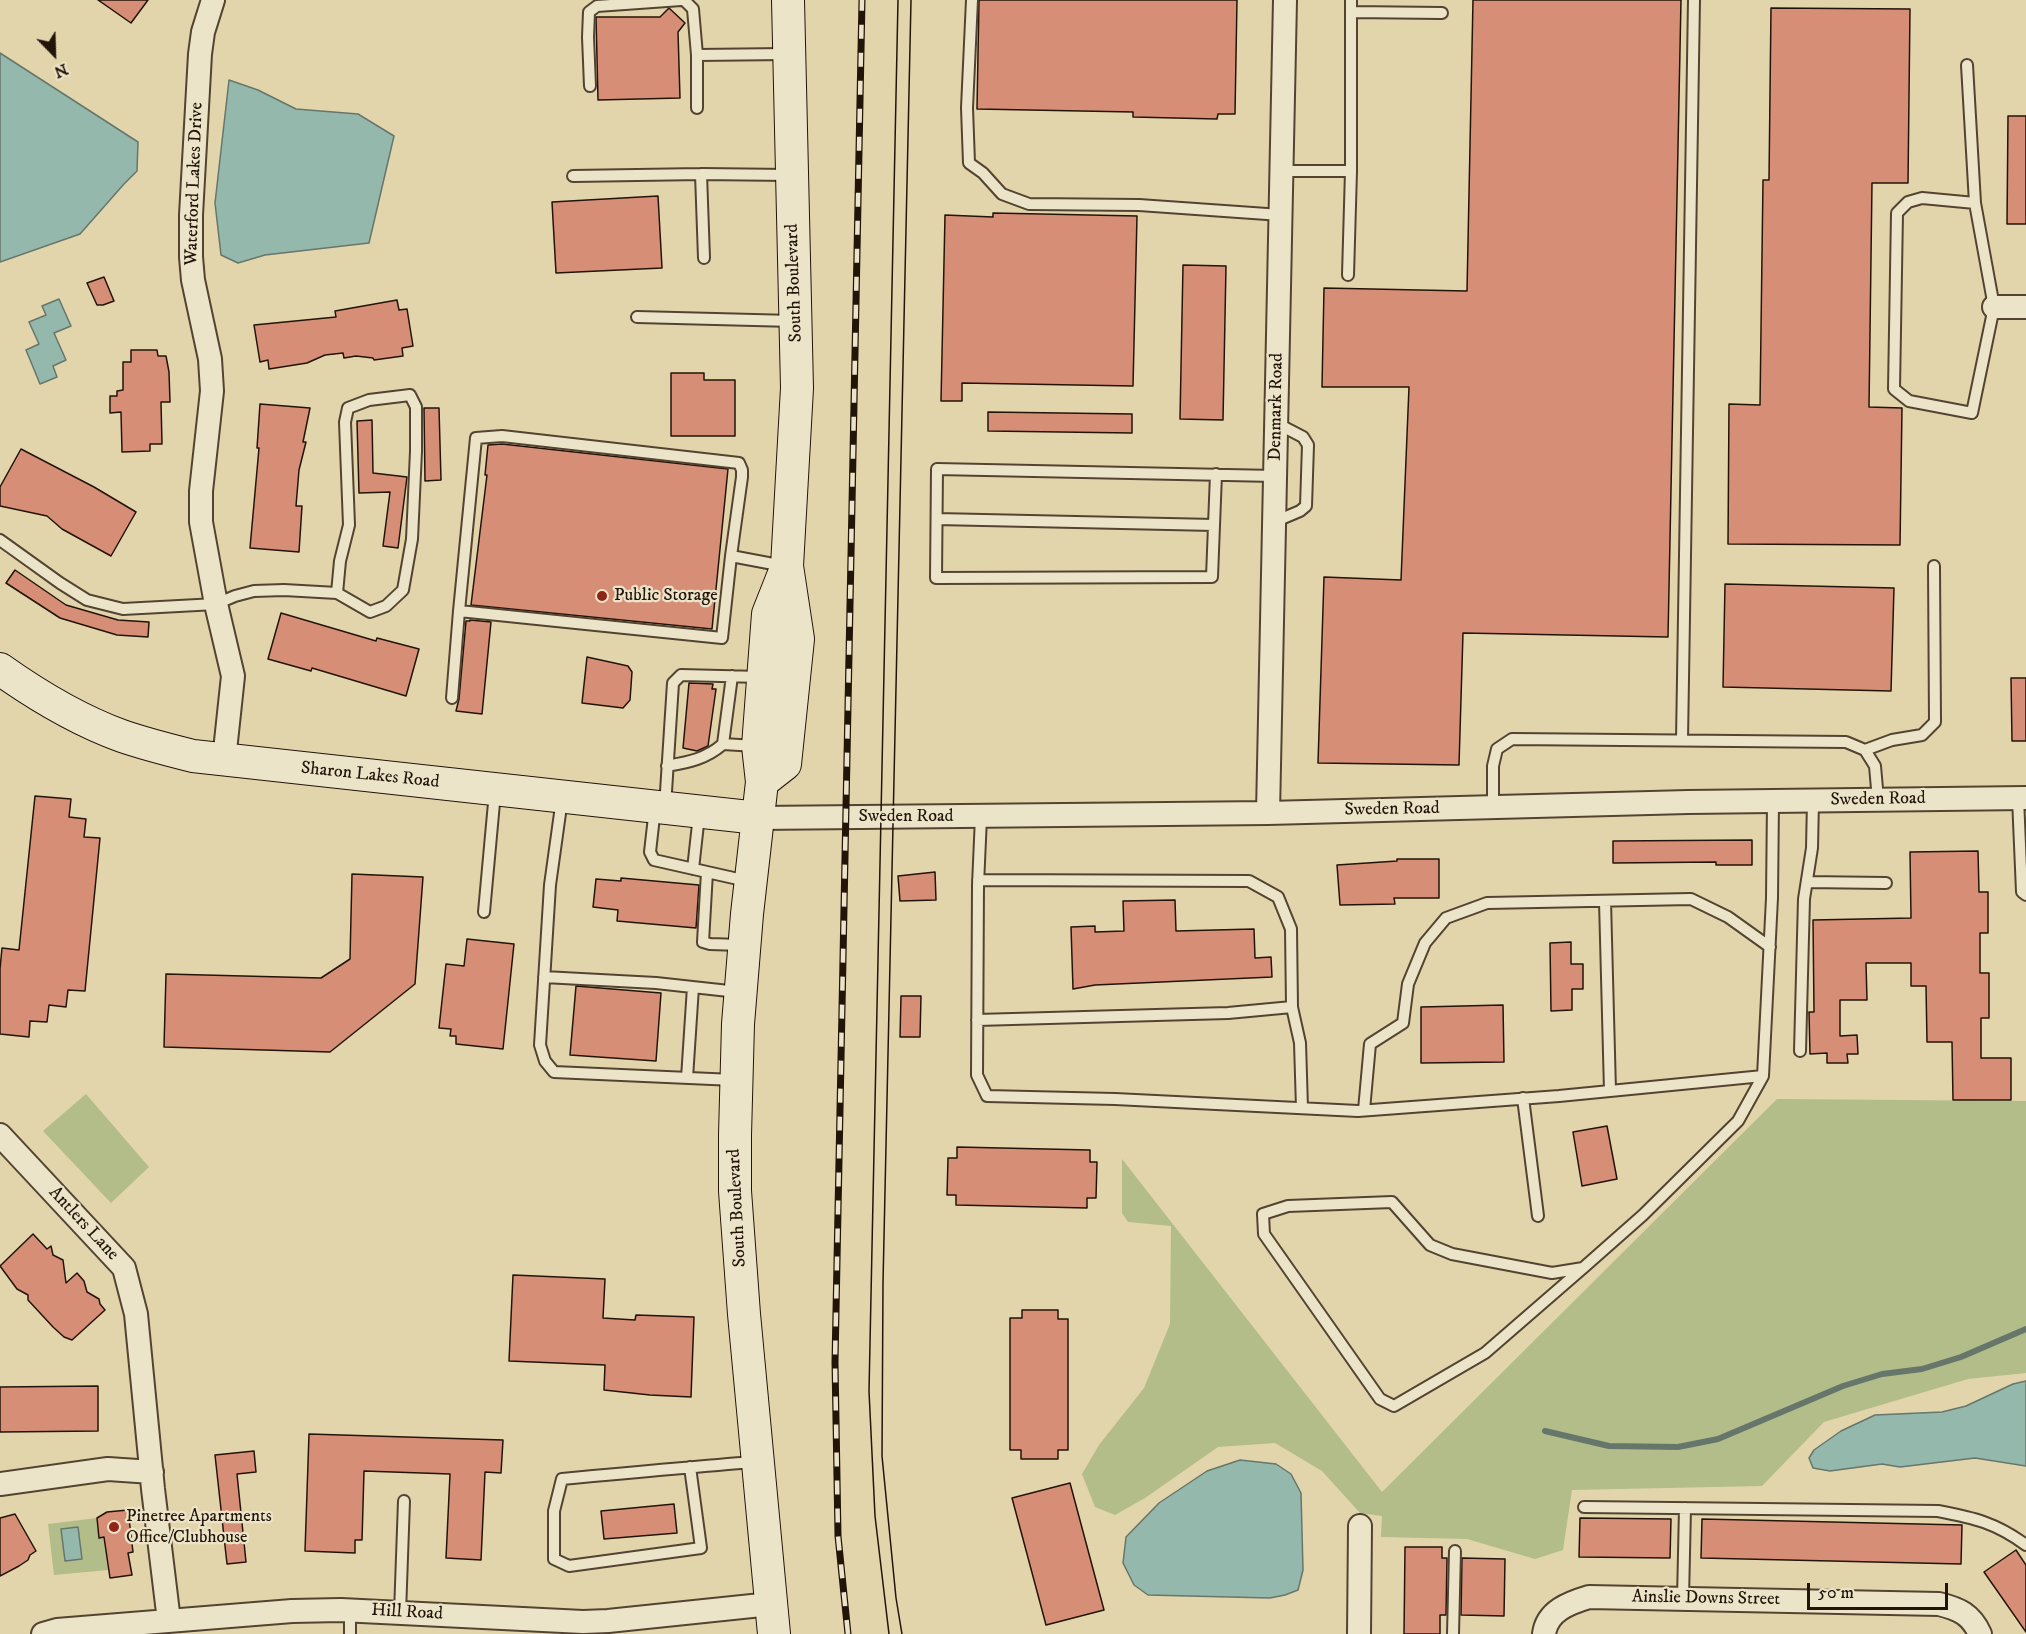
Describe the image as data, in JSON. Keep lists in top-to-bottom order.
{
  "streets": {
    "main road": ["South Boulevard", "Sharon Lakes Road"],
    "street": [
      "Waterford Lakes Drive",
      "Denmark Road",
      "Sweden Road",
      "Antlers Lane",
      "Ainslie Downs Street",
      "Hill Road"
    ]
  },
  "crossings": [
    ["Waterford Lakes Drive", "Sharon Lakes Road"],
    ["South Boulevard", "Sharon Lakes Road"],
    ["South Boulevard", "Sweden Road"],
    ["South Boulevard", "Hill Road"],
    ["Denmark Road", "Sweden Road"],
    ["Sharon Lakes Road", "Sweden Road"],
    ["Antlers Lane", "Hill Road"]
  ],
  "places": ["Public Storage", "Pinetree Apartments Office/Clubhouse"],
  "scale_bar": "50 m",
  "north": "bottom right"
}
